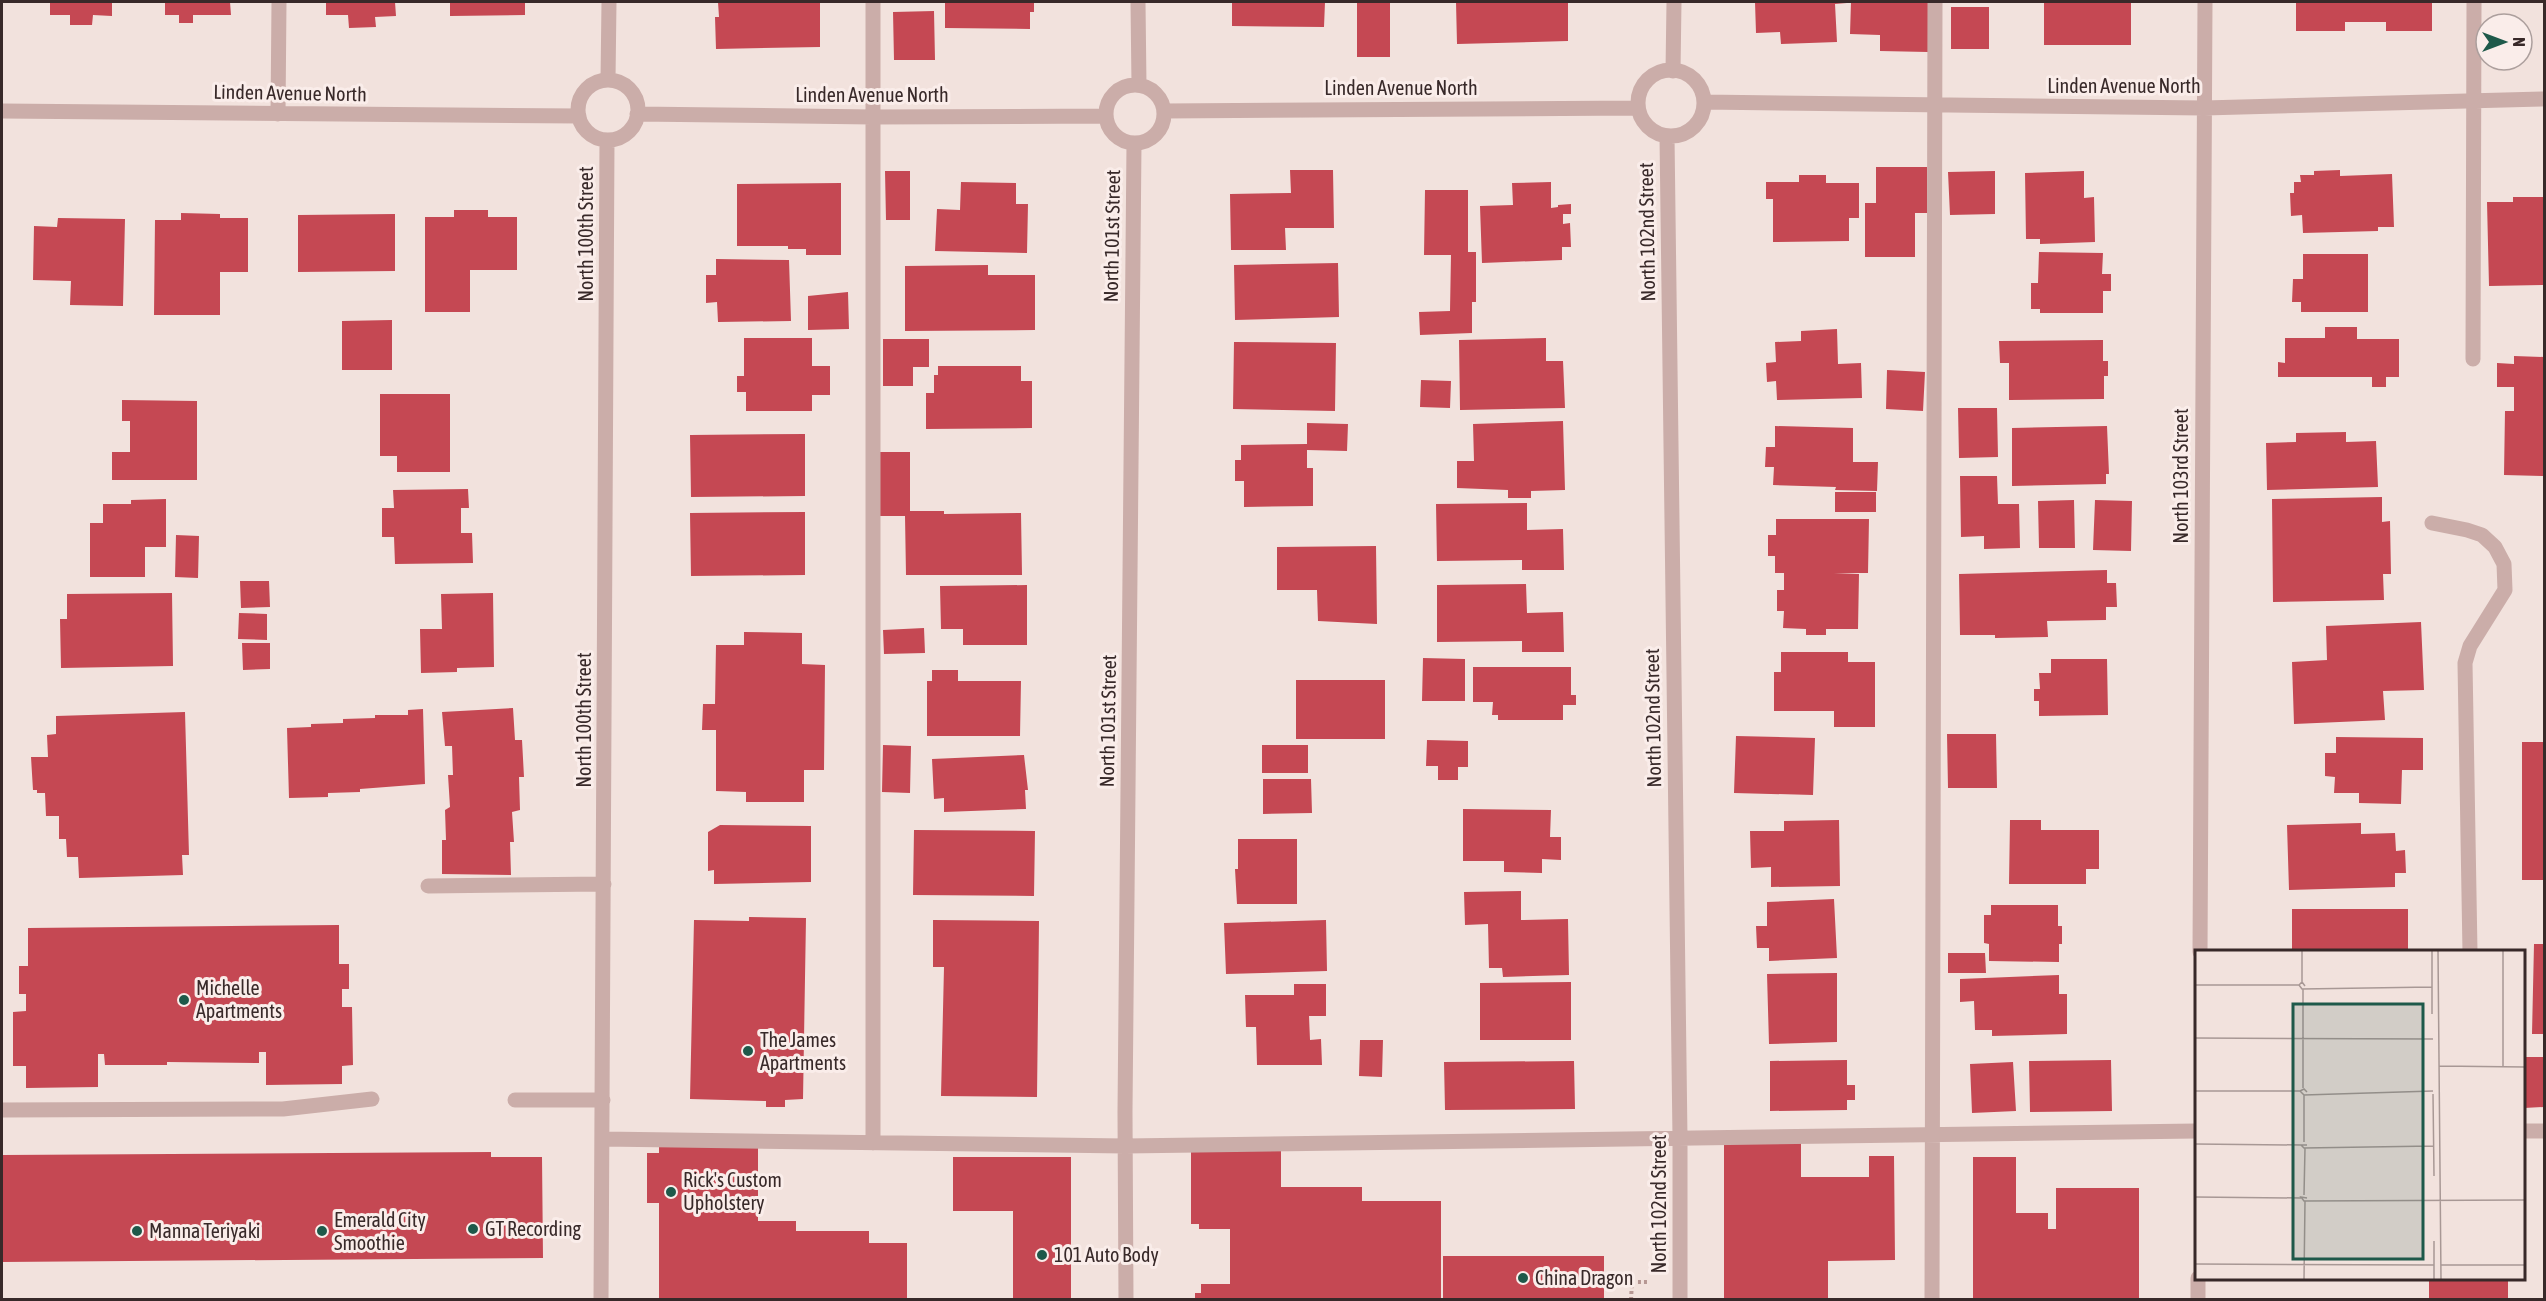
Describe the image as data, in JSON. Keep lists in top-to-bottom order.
{
  "streets": {
    "street": [
      "Linden Avenue North",
      "North 102nd Street",
      "North 100th Street",
      "North 101st Street",
      "North 103rd Street"
    ]
  },
  "crossings": [
    ["Linden Avenue North", "North 102nd Street"],
    ["Linden Avenue North", "North 100th Street"],
    ["Linden Avenue North", "North 101st Street"],
    ["Linden Avenue North", "North 103rd Street"]
  ],
  "places": [
    "Michelle Apartments",
    "The James Apartments",
    "Rick's Custom Upholstery",
    "GT Recording",
    "Manna Teriyaki",
    "Emerald City Smoothie",
    "101 Auto Body",
    "China Dragon"
  ],
  "north": "right"
}
